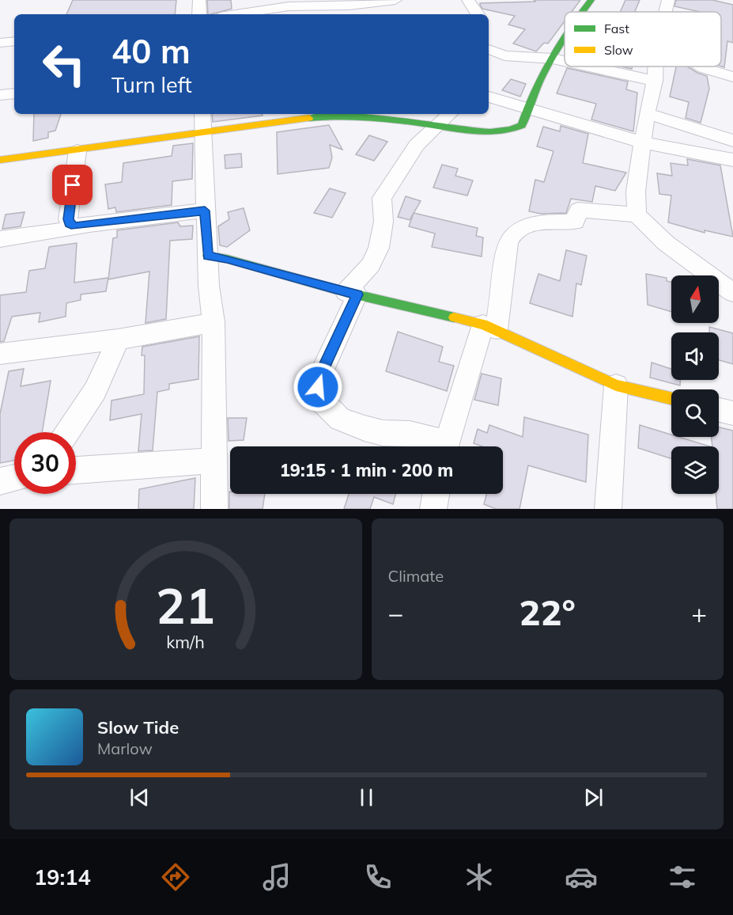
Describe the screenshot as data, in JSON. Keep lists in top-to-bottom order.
{
  "legend": ["Fast", "Slow"],
  "north": "top",
  "page": {
    "turn": ["40 m", "Turn left"],
    "limit": "30",
    "trip": "19:15 · 1 min · 200 m",
    "tile": "Climate",
    "heat": ["−", "22°", "+"],
    "song": ["Slow Tide", "Marlow"],
    "tabs": "19:14",
    "gauge": ["21", "km/h"]
  }
}
